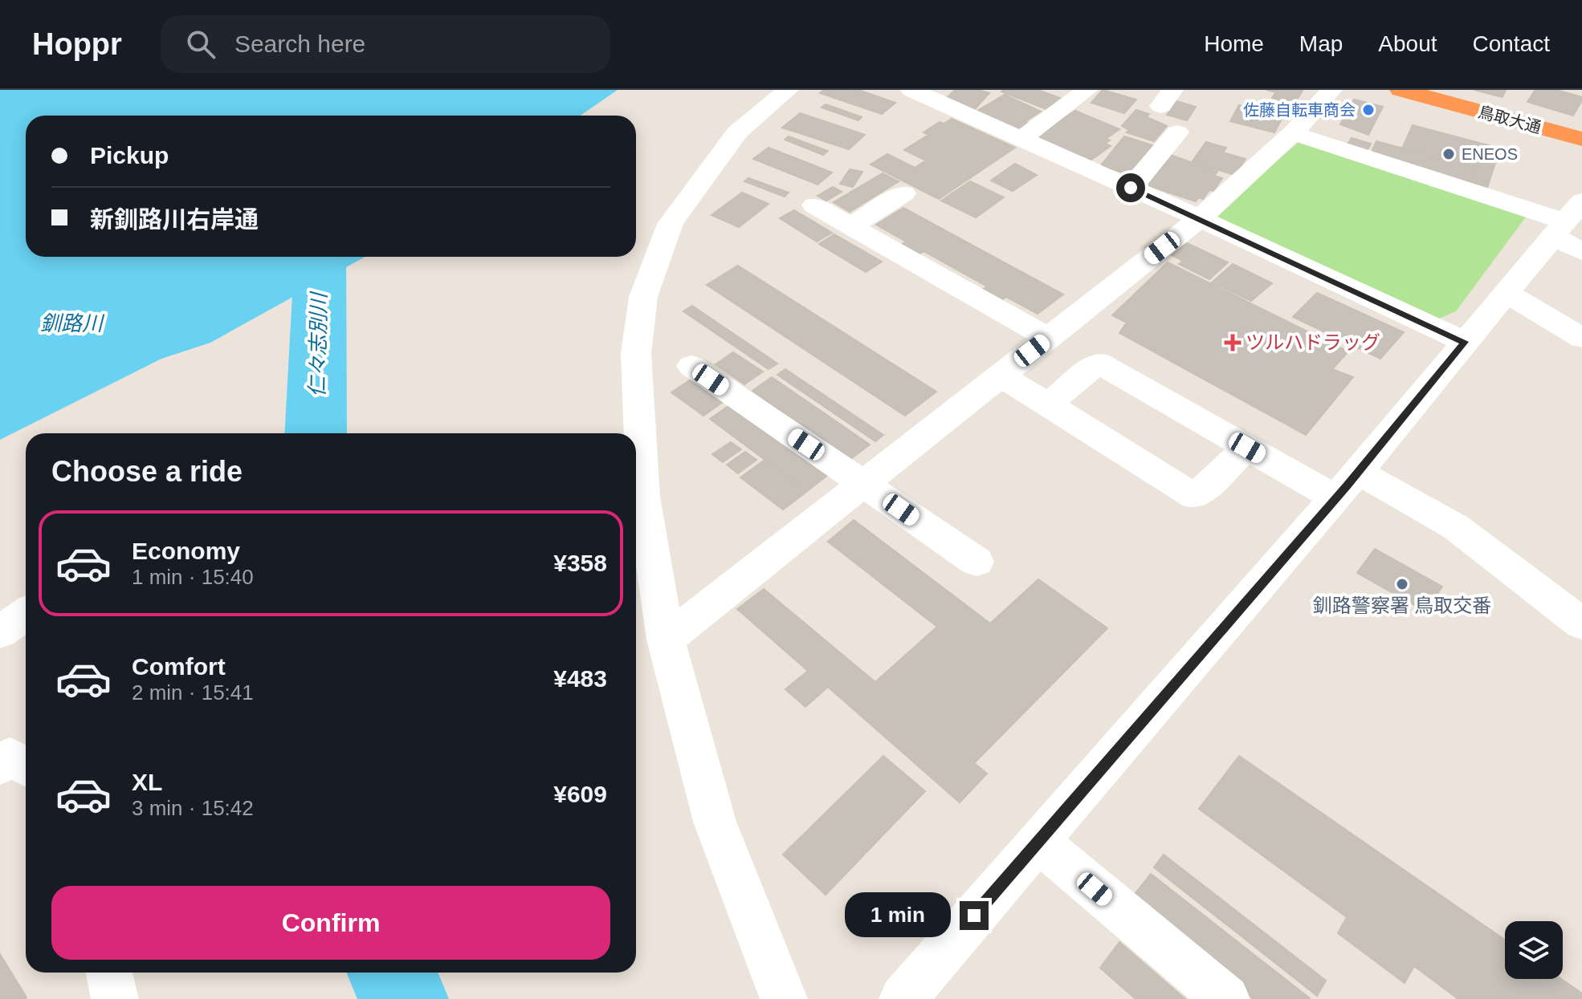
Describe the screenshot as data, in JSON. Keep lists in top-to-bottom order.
{
  "streets": {
    "highway": ["鳥取大通"]
  },
  "water": ["釧路川", "仁々志別川"],
  "places": {
    "other": ["佐藤自転車商会", "ENEOS", "釧路警察署 鳥取交番"],
    "health": ["ツルハドラッグ"]
  },
  "page": {
    "header": "Hoppr",
    "search": "Search here",
    "nav": [
      "Home",
      "Map",
      "About",
      "Contact"
    ],
    "banner": ["Pickup", "新釧路川右岸通"],
    "heading": "Choose a ride",
    "list": [
      {
        "name": "Economy",
        "note": "1 min · 15:40",
        "value": "¥358"
      },
      {
        "name": "Comfort",
        "note": "2 min · 15:41",
        "value": "¥483"
      },
      {
        "name": "XL",
        "note": "3 min · 15:42",
        "value": "¥609"
      }
    ],
    "buttons": "Confirm",
    "bubble": "1 min"
  }
}
